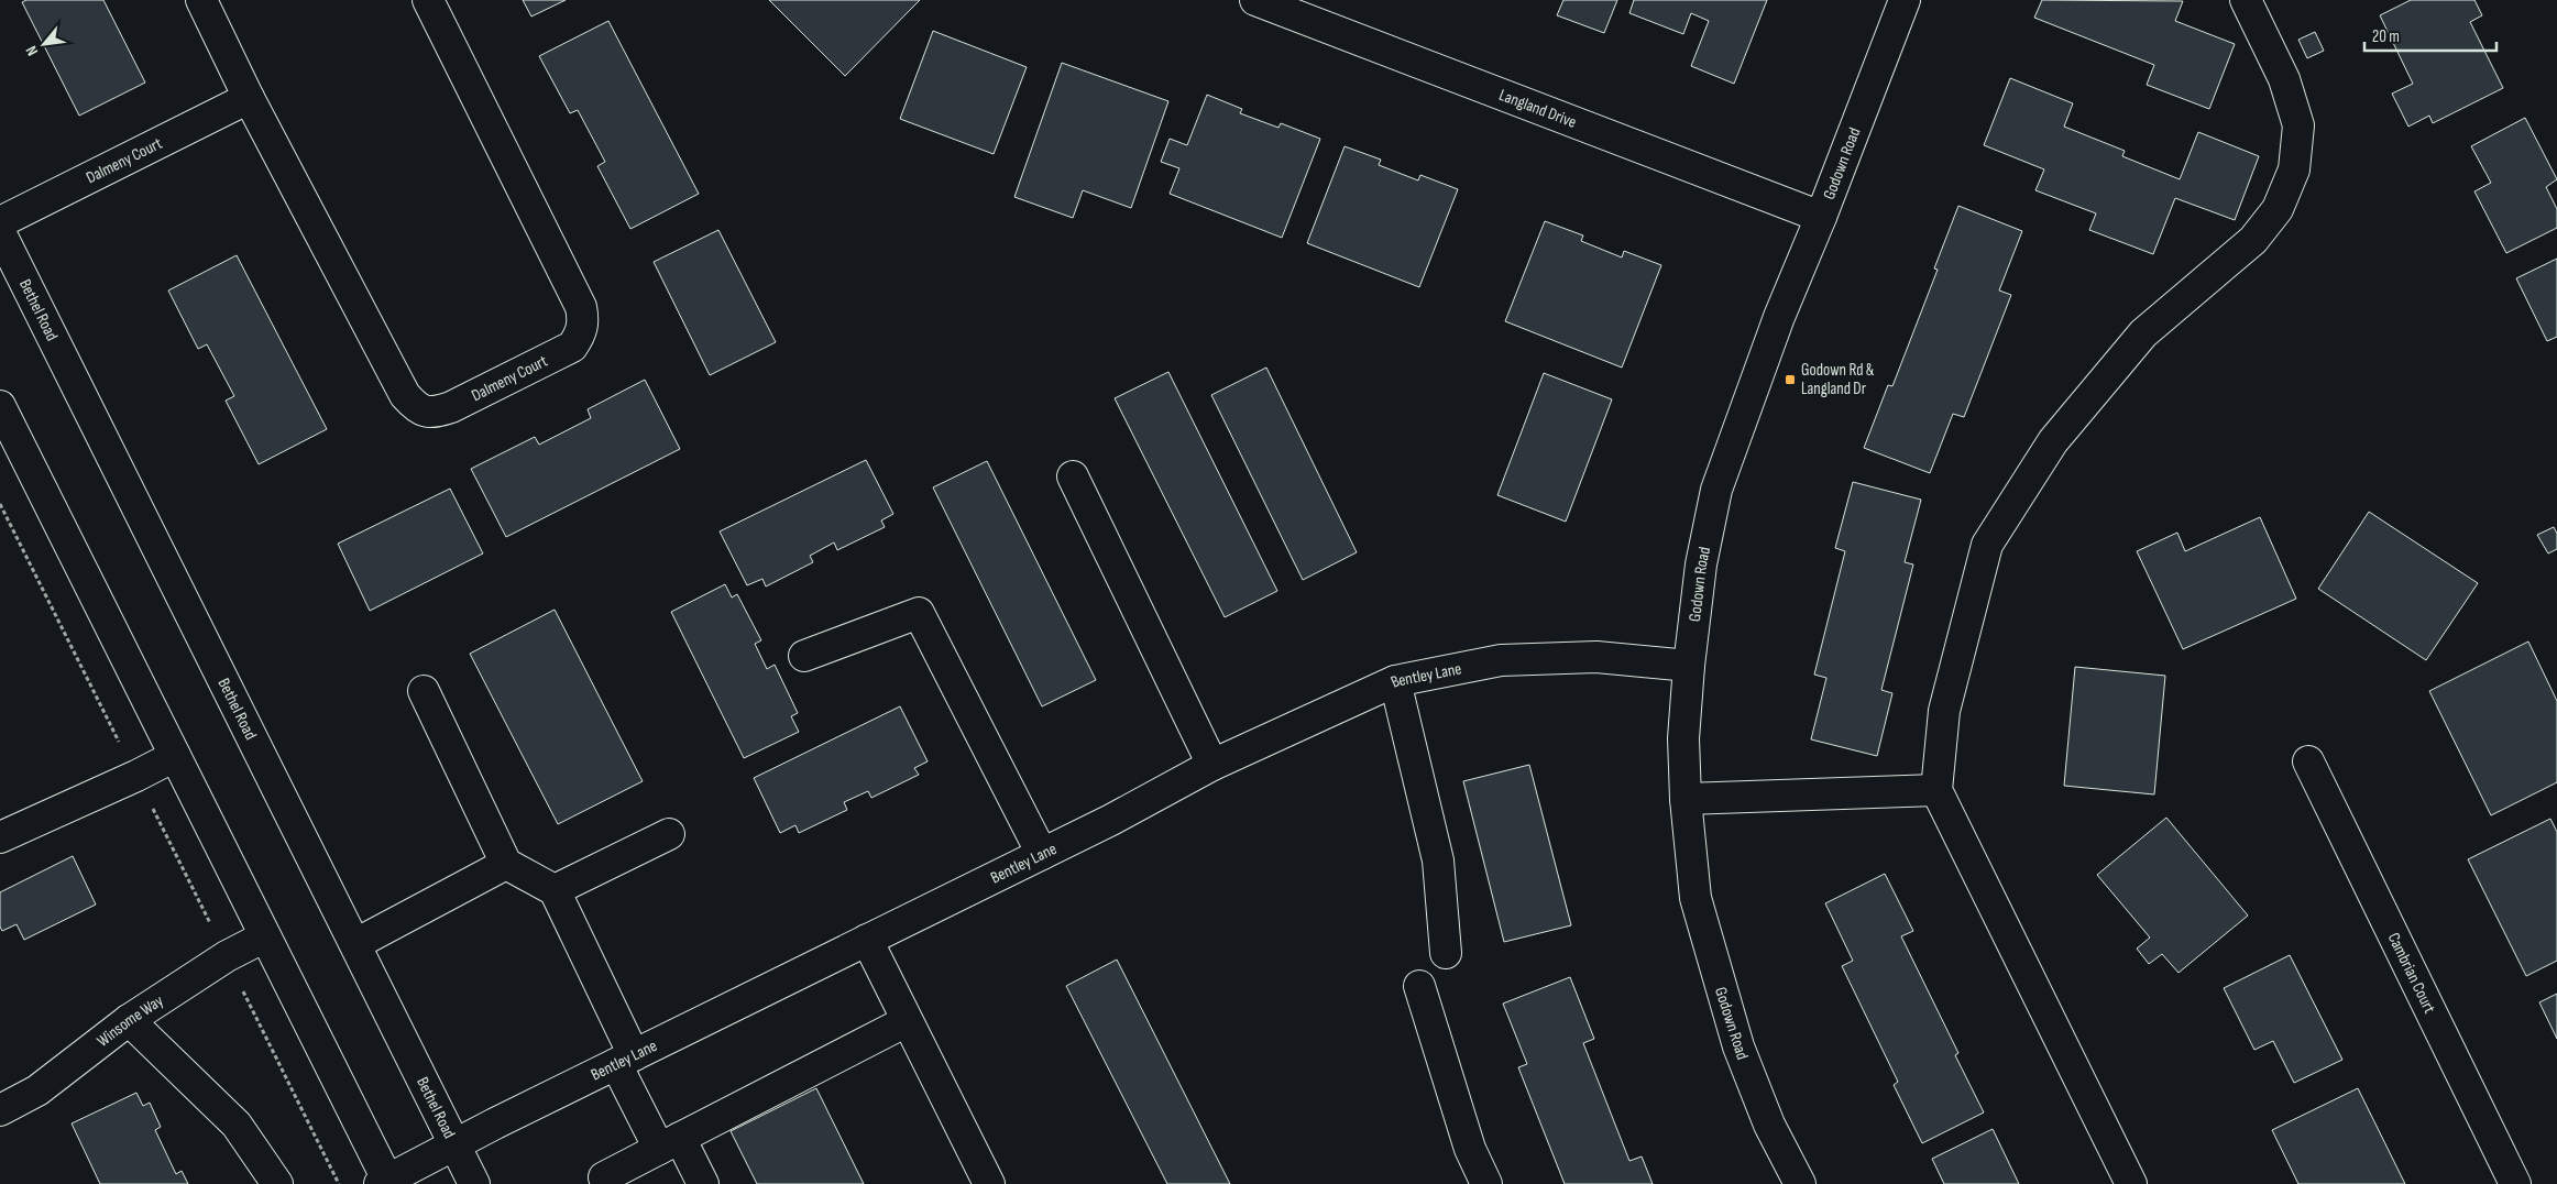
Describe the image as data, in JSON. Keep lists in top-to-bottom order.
{
  "streets": {
    "street": [
      "Langland Drive",
      "Dalmeny Court",
      "Godown Road",
      "Bethel Road",
      "Bentley Lane",
      "Cambrian Court",
      "Winsome Way"
    ]
  },
  "crossings": [
    ["Langland Drive", "Godown Road"],
    ["Godown Road", "Bentley Lane"],
    ["Bethel Road", "Bentley Lane"]
  ],
  "places": {
    "transit": ["Godown Rd & Langland Dr"]
  },
  "scale_bar": "20 m",
  "north": "bottom left"
}
